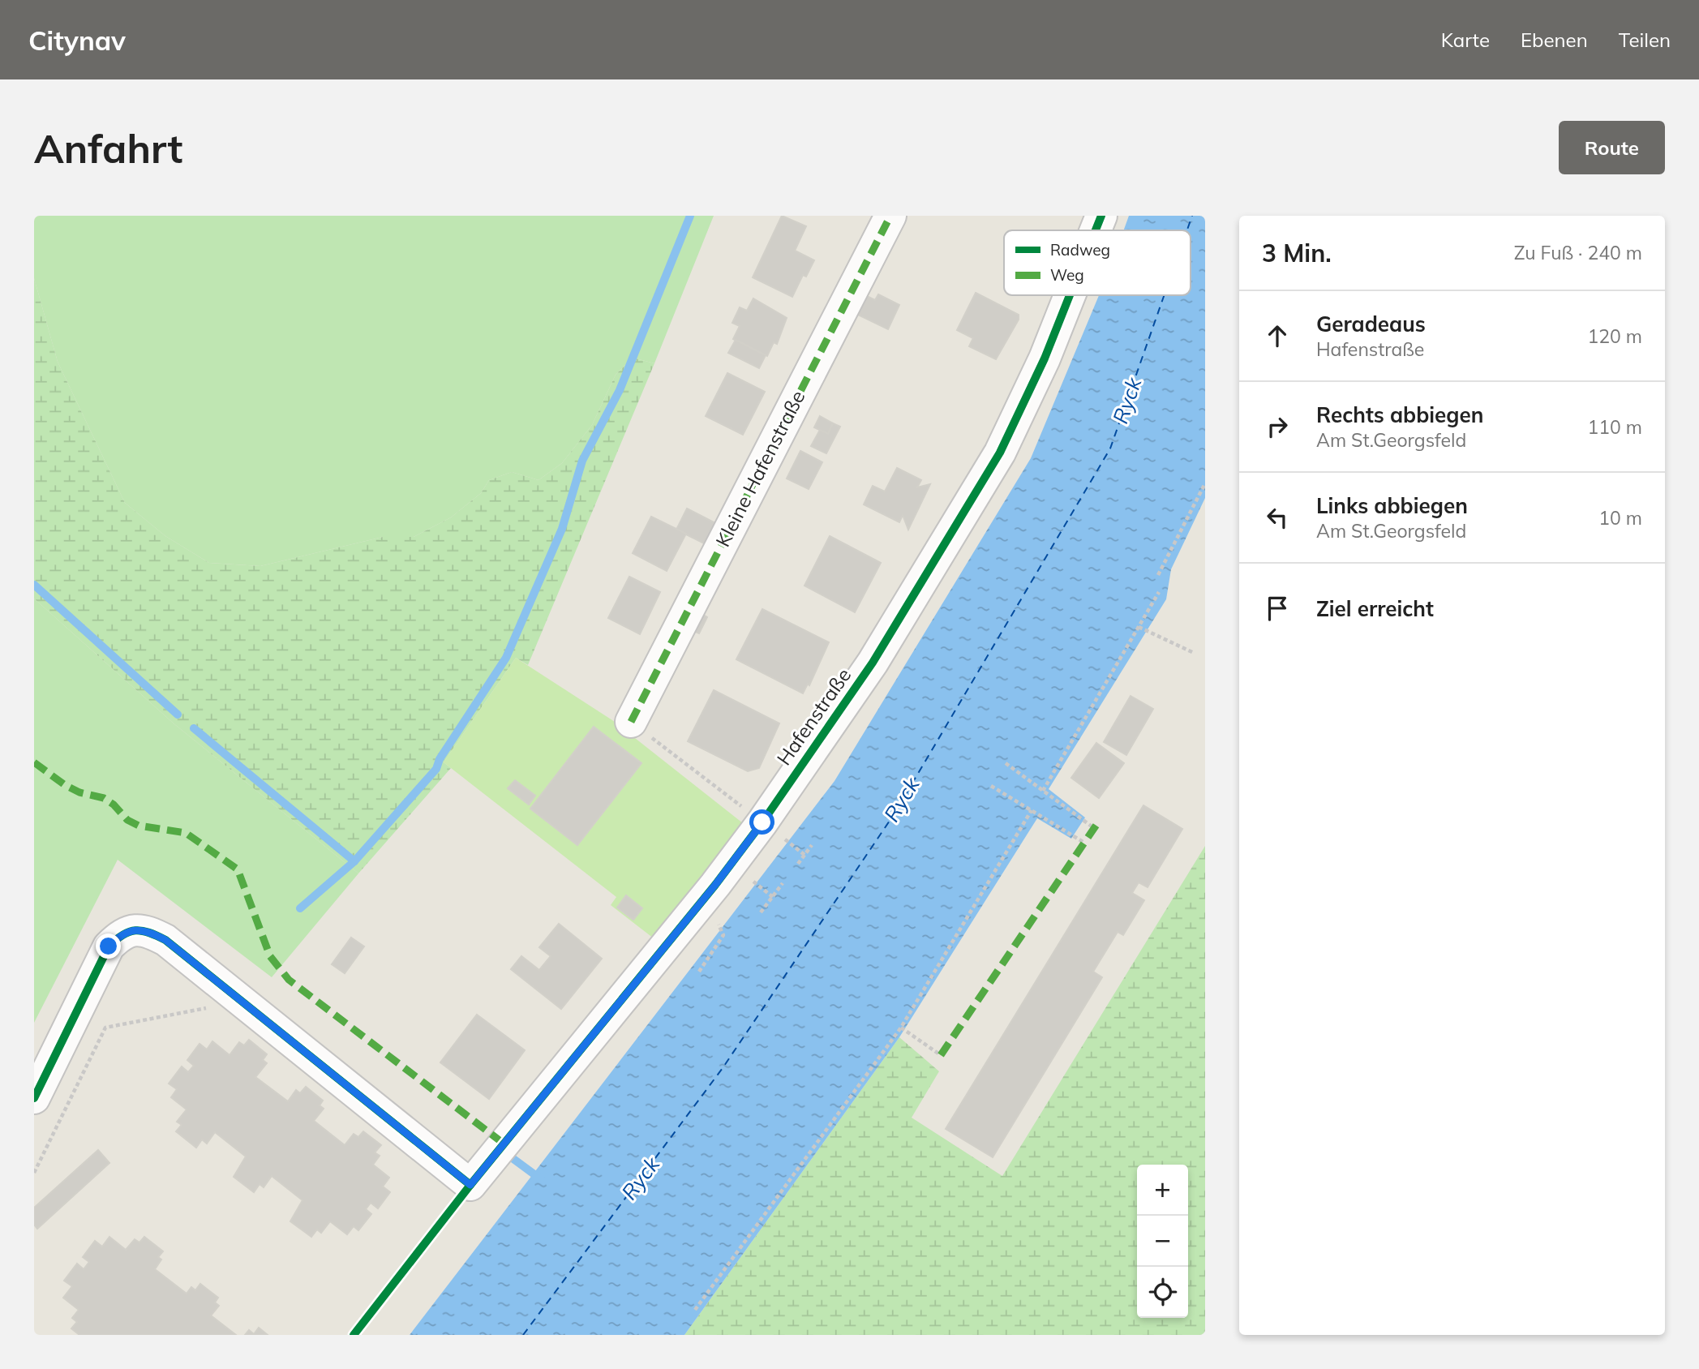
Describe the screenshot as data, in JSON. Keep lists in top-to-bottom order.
{
  "streets": {
    "street": ["Kleine Hafenstraße", "Hafenstraße"]
  },
  "water": ["Ryck"],
  "legend": ["Radweg", "Weg"],
  "page": {
    "header": "Citynav",
    "nav": ["Karte", "Ebenen", "Teilen"],
    "buttons": "Route",
    "title": "Anfahrt",
    "heading": ["3 Min.", "Zu Fuß · 240 m"],
    "list": [
      ["Geradeaus", "Hafenstraße", "120 m"],
      ["Rechts abbiegen", "Am St.Georgsfeld", "110 m"],
      ["Links abbiegen", "Am St.Georgsfeld", "10 m"],
      "Ziel erreicht"
    ],
    "map_buttons": ["+", "−"]
  }
}
